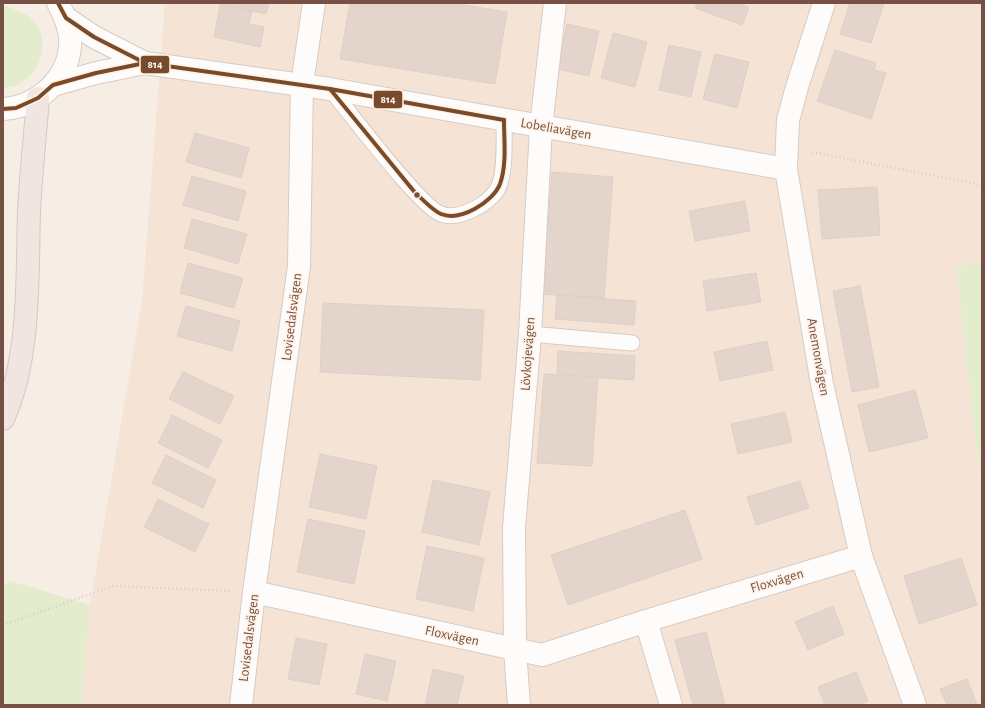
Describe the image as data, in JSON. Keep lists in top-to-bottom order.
{
  "streets": {
    "street": [
      "Lobeliavägen",
      "Lovisedalsvägen",
      "Lövkojevägen",
      "Anemonvägen",
      "Floxvägen"
    ]
  },
  "crossings": [
    ["Lobeliavägen", "Lovisedalsvägen"],
    ["Lobeliavägen", "Lövkojevägen"],
    ["Lobeliavägen", "Anemonvägen"],
    ["Lovisedalsvägen", "Floxvägen"],
    ["Lövkojevägen", "Floxvägen"],
    ["Anemonvägen", "Floxvägen"]
  ],
  "lines": ["transit line 814"]
}
